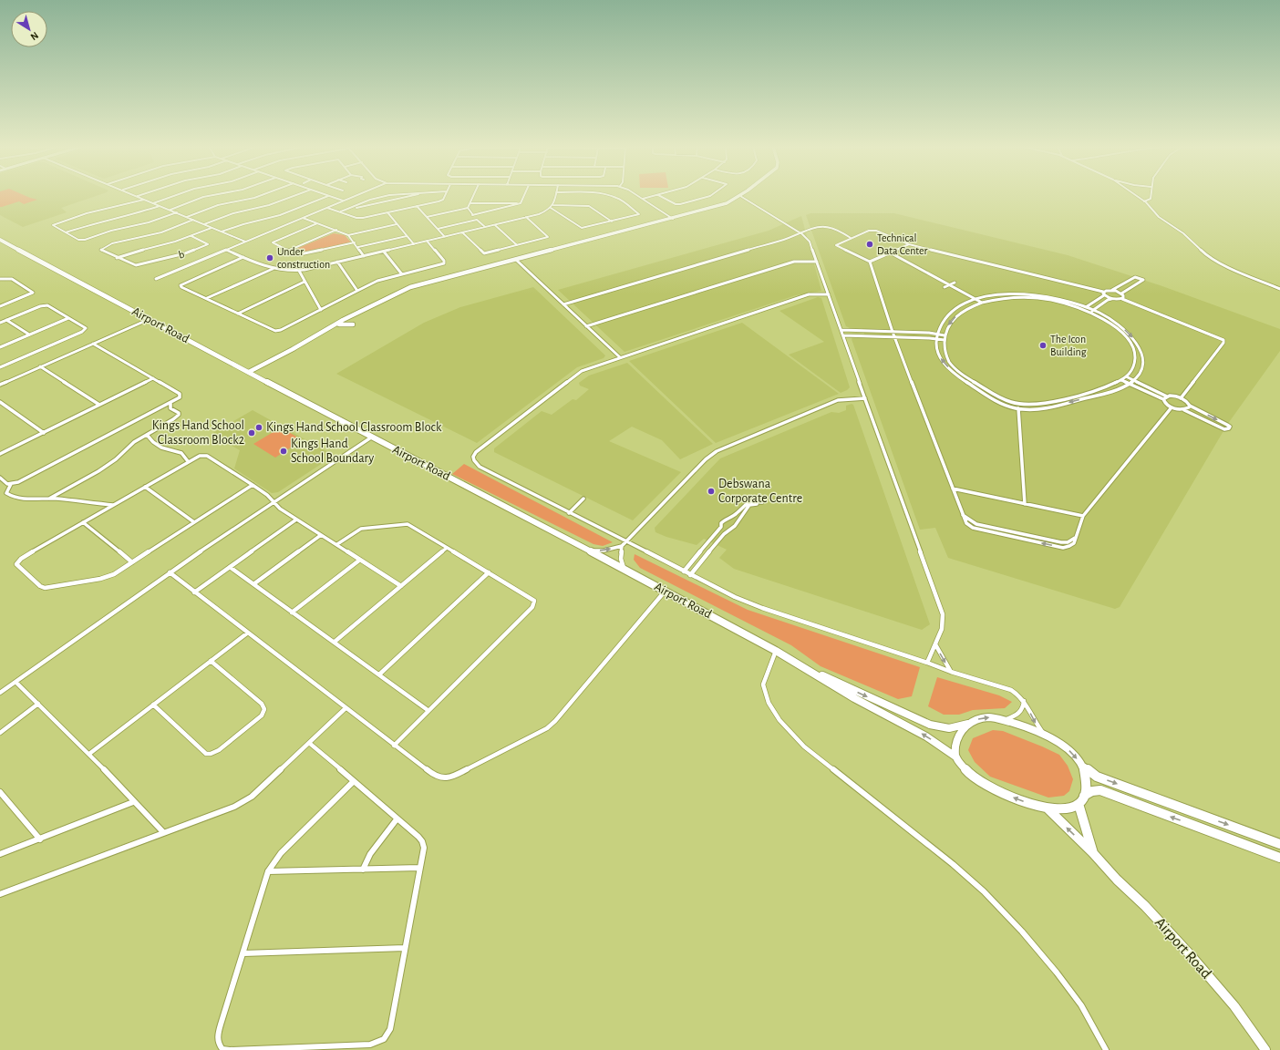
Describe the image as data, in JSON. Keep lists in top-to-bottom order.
{
  "streets": {
    "main road": ["Airport Road"],
    "street": ["b"]
  },
  "places": [
    "Technical Data Center",
    "Under construction",
    "The Icon Building",
    "Kings Hand School Classroom Block",
    "Kings Hand School Classroom Block2",
    "Kings Hand School Boundary",
    "Debswana Corporate Centre"
  ],
  "north": "bottom right"
}
